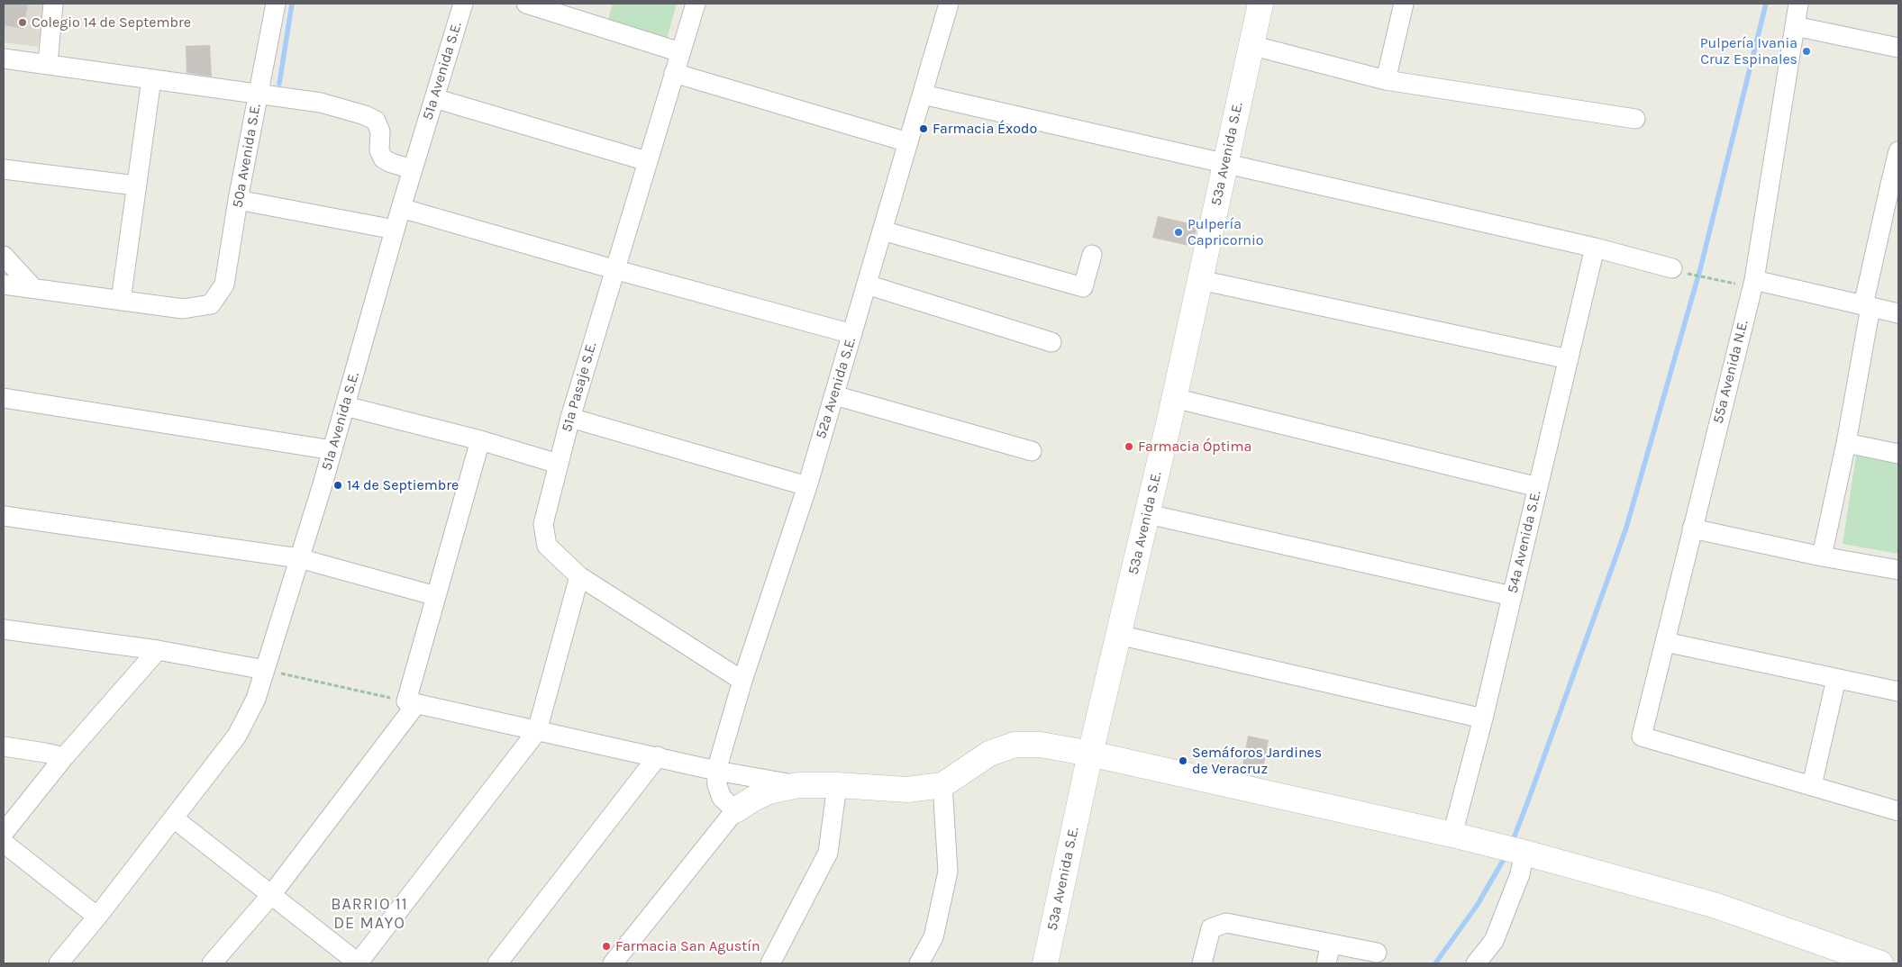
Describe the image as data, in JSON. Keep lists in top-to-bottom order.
{
  "streets": {
    "street": [
      "51a Avenida S.E.",
      "53a Avenida S.E.",
      "50a Avenida S.E.",
      "55a Avenida N.E.",
      "51a Pasaje S.E.",
      "52a Avenida S.E.",
      "54a Avenida S.E."
    ]
  },
  "crossings": [
    ["51a Pasaje S.E.", "52a Avenida S.E."]
  ],
  "districts": ["BARRIO 11 DE MAYO"],
  "places": [
    "Colegio 14 de Septembre",
    "Pulpería Ivania Cruz Espinales",
    "Farmacia Éxodo",
    "Pulpería Capricornio",
    "Farmacia Óptima",
    "14 de Septiembre",
    "Semáforos Jardines de Veracruz",
    "Farmacia San Agustín"
  ]
}
